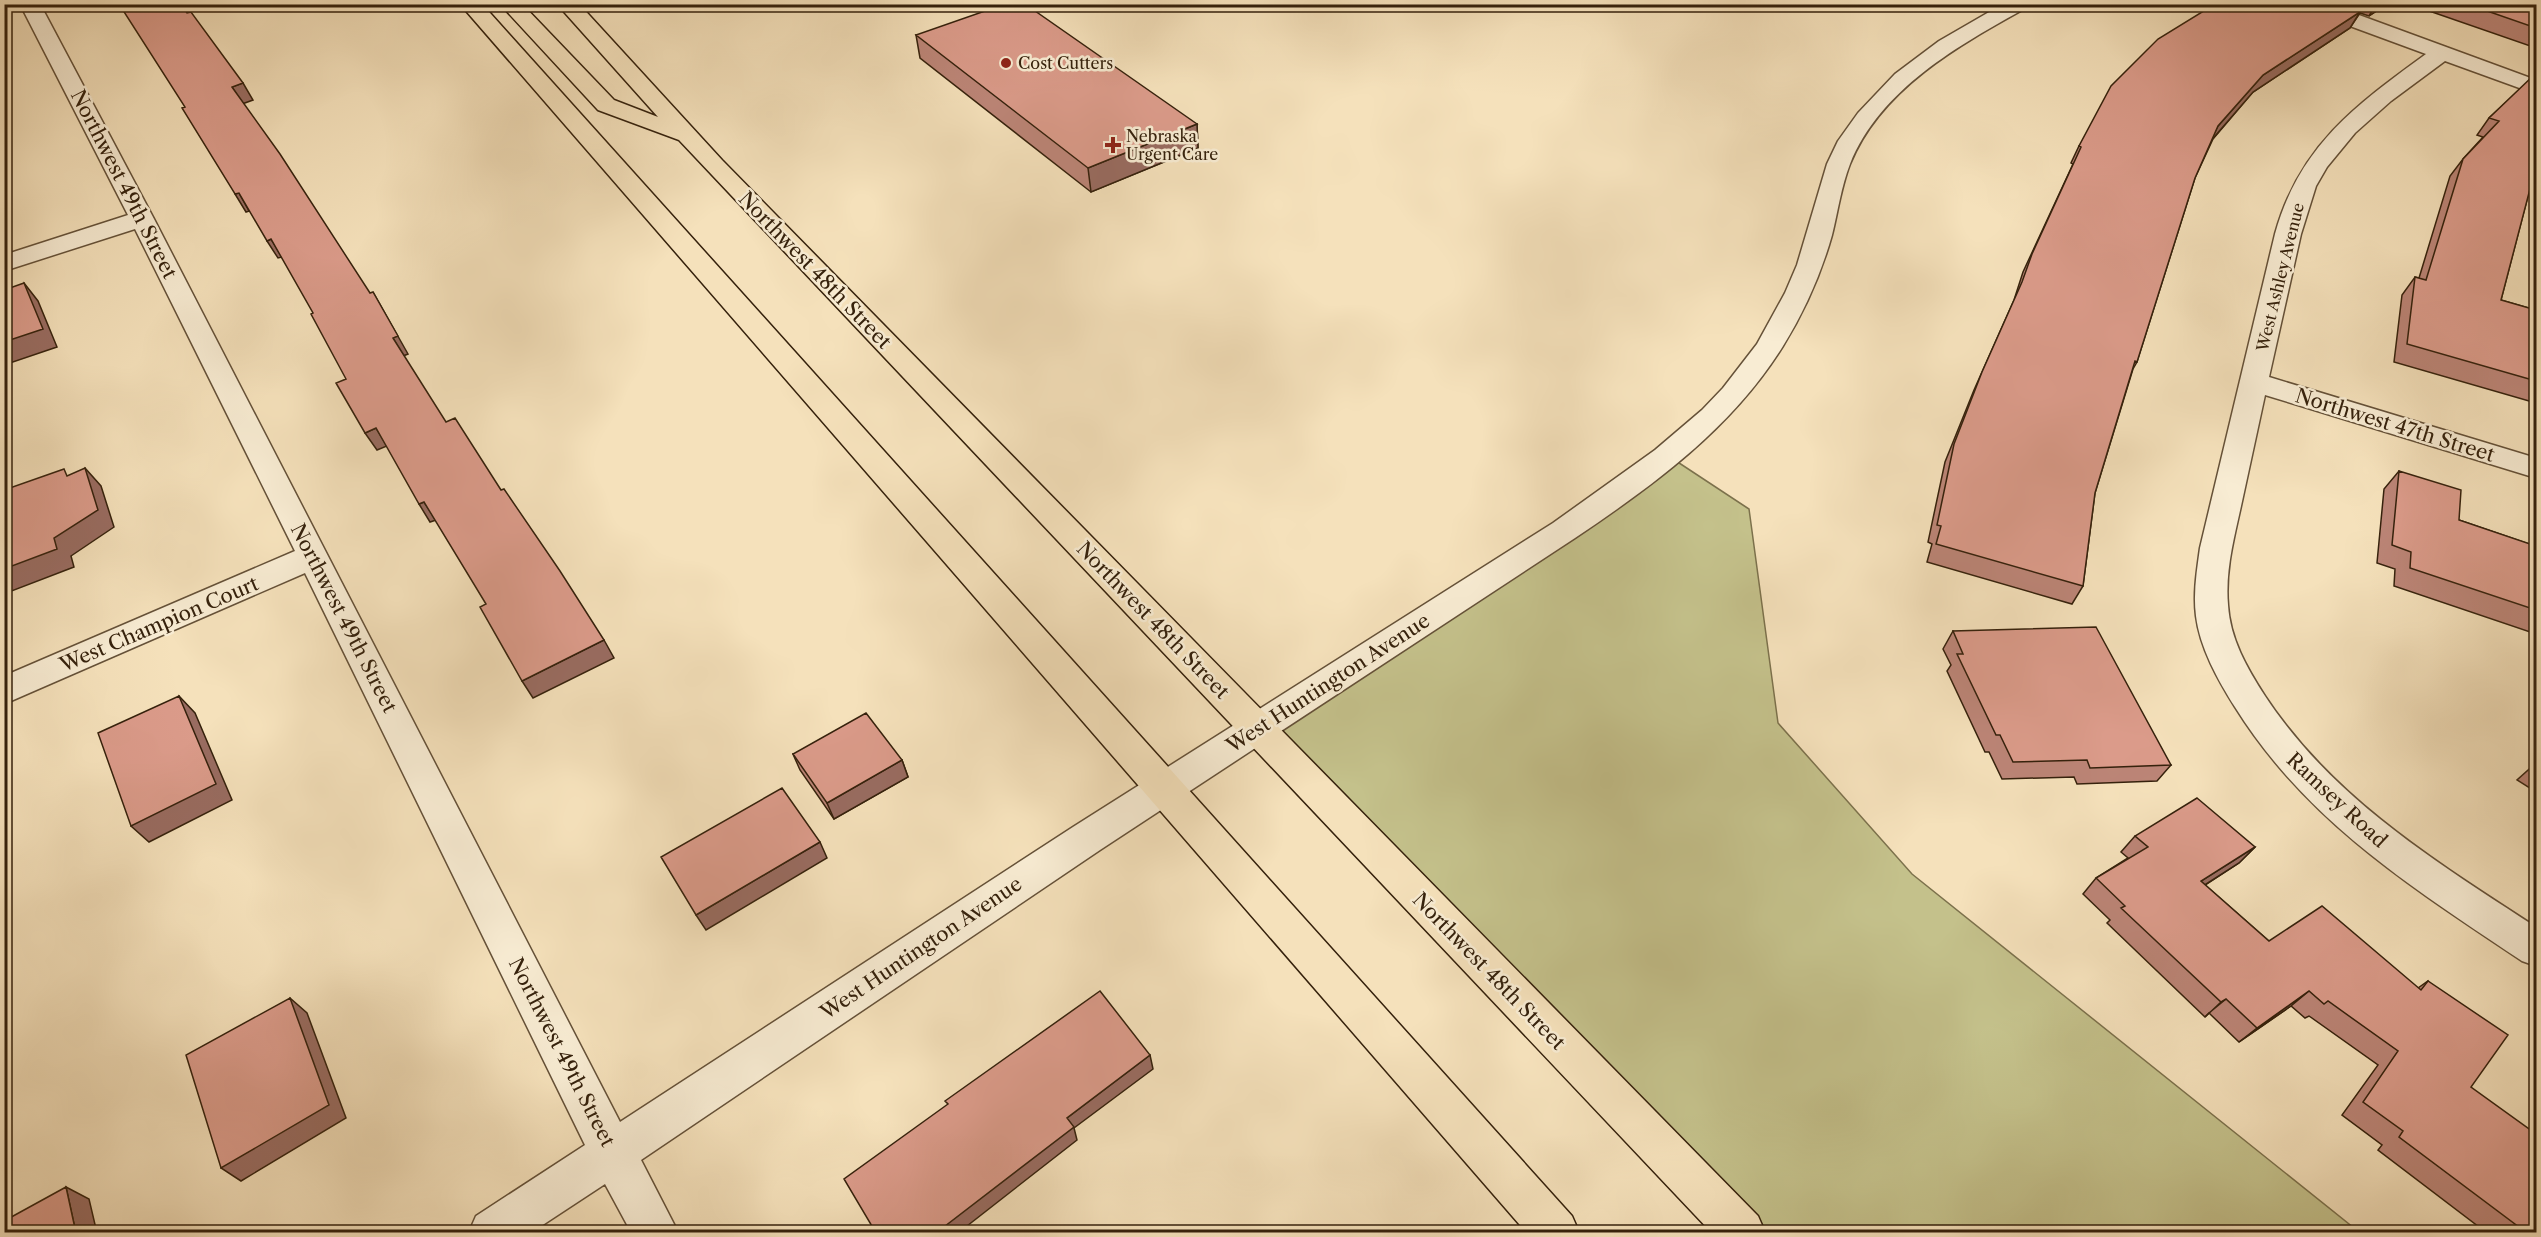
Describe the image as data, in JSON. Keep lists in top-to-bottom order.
{
  "streets": {
    "main road": ["Northwest 48th Street"],
    "street": [
      "Northwest 49th Street",
      "West Ashley Avenue",
      "Northwest 47th Street",
      "West Champion Court",
      "West Huntington Avenue",
      "Ramsey Road"
    ]
  },
  "crossings": [
    ["Northwest 49th Street", "West Champion Court"],
    ["Northwest 49th Street", "West Huntington Avenue"],
    ["Northwest 48th Street", "West Huntington Avenue"],
    ["West Ashley Avenue", "Northwest 47th Street"],
    ["West Ashley Avenue", "Ramsey Road"],
    ["Northwest 47th Street", "Ramsey Road"]
  ],
  "places": {
    "other": ["Cost Cutters"],
    "health": ["Nebraska Urgent Care"]
  }
}
